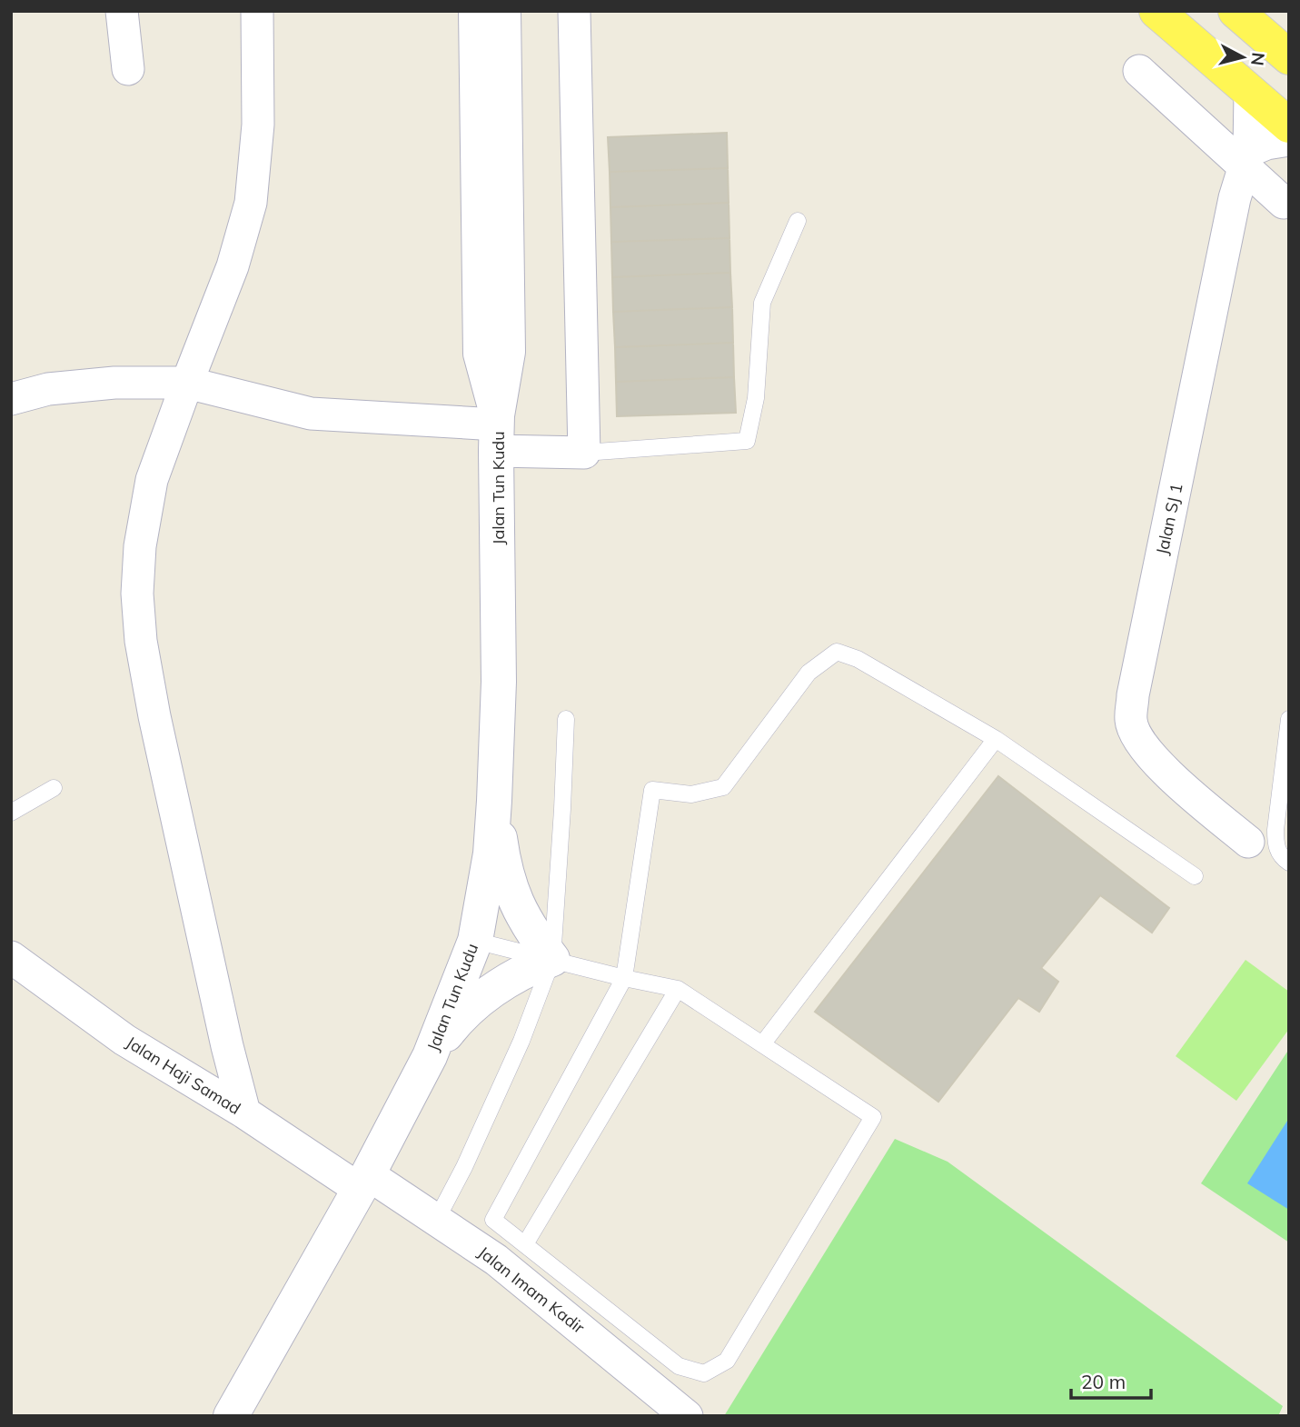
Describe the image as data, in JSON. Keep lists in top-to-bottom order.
{
  "streets": {
    "main road": ["Jalan Tun Kudu"],
    "street": ["Jalan SJ 1", "Jalan Haji Samad", "Jalan Imam Kadir"]
  },
  "crossings": [
    ["Jalan Tun Kudu", "Jalan Haji Samad"],
    ["Jalan Tun Kudu", "Jalan Imam Kadir"],
    ["Jalan Haji Samad", "Jalan Imam Kadir"]
  ],
  "scale_bar": "20 m",
  "north": "right"
}
